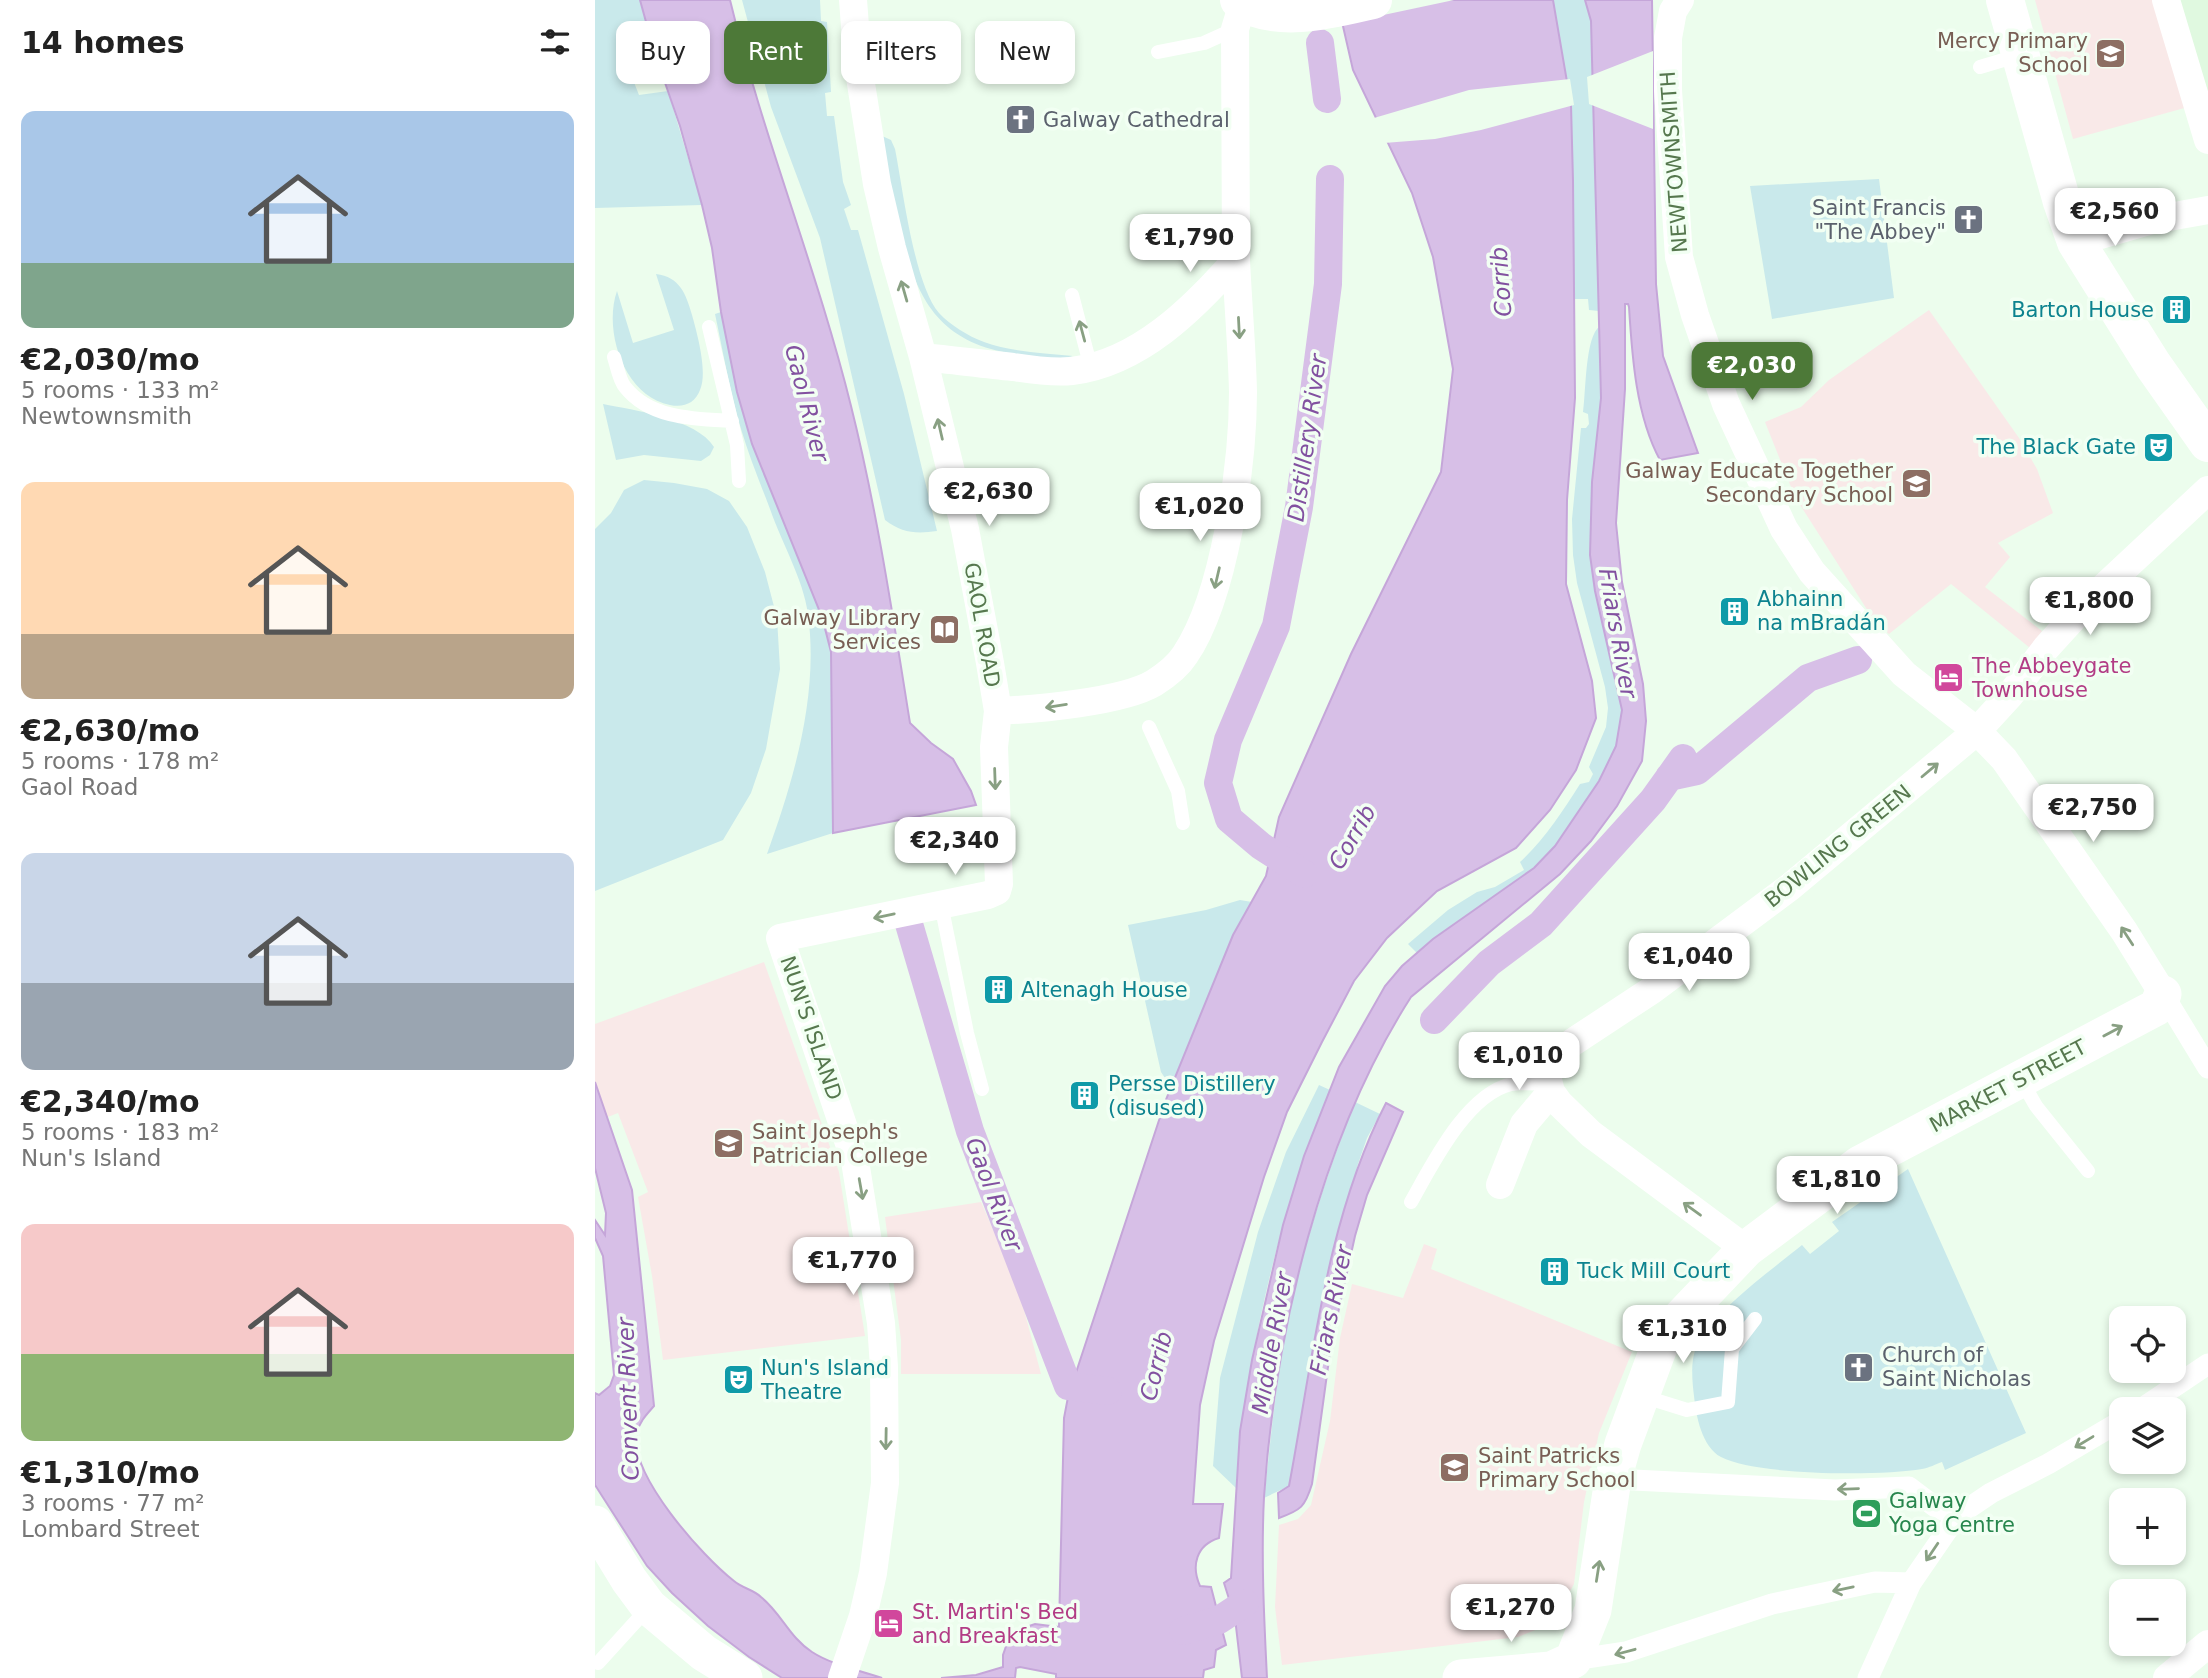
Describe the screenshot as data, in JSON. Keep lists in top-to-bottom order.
{
  "streets": {
    "street": [
      "NEWTOWNSMITH",
      "GAOL ROAD",
      "BOWLING GREEN",
      "NUN'S ISLAND",
      "MARKET STREET"
    ]
  },
  "crossings": [
    ["NEWTOWNSMITH", "BOWLING GREEN"],
    ["NEWTOWNSMITH", "MARKET STREET"],
    ["GAOL ROAD", "NUN'S ISLAND"]
  ],
  "one_way": ["BOWLING GREEN", "NUN'S ISLAND"],
  "water": [
    "Corrib",
    "Gaol River",
    "Distillery River",
    "Friars River",
    "Middle River",
    "Convent River"
  ],
  "places": {
    "school or university": [
      "Mercy Primary School",
      "Galway Educate Together Secondary School",
      "Saint Joseph's Patrician College",
      "Saint Patricks Primary School"
    ],
    "church": ["Galway Cathedral", "Saint Francis \"The Abbey\"", "Church of Saint Nicholas"],
    "building": [
      "Barton House",
      "Abhainn na mBradán",
      "Altenagh House",
      "Persse Distillery (disused)",
      "Tuck Mill Court"
    ],
    "theatre": ["The Black Gate", "Nun's Island Theatre"],
    "library": ["Galway Library Services"],
    "hotel": ["The Abbeygate Townhouse", "St. Martin's Bed and Breakfast"],
    "sports": ["Galway Yoga Centre"]
  },
  "page": {
    "heading": "14 homes",
    "chip": [
      "Buy",
      "Rent",
      "Filters",
      "New"
    ],
    "list": [
      {
        "name": "€2,030/mo",
        "note": "5 rooms · 133 m² · Newtownsmith"
      },
      {
        "name": "€2,630/mo",
        "note": "5 rooms · 178 m² · Gaol Road"
      },
      {
        "name": "€2,340/mo",
        "note": "5 rooms · 183 m² · Nun's Island"
      },
      {
        "name": "€1,310/mo",
        "note": "3 rooms · 77 m² · Lombard Street"
      }
    ],
    "price": [
      "€2,560",
      "€1,790",
      "€2,030",
      "€2,630",
      "€1,020",
      "€1,800",
      "€2,750",
      "€2,340",
      "€1,040",
      "€1,010",
      "€1,810",
      "€1,770",
      "€1,310",
      "€1,270"
    ],
    "map_buttons": ["+", "−"]
  }
}
